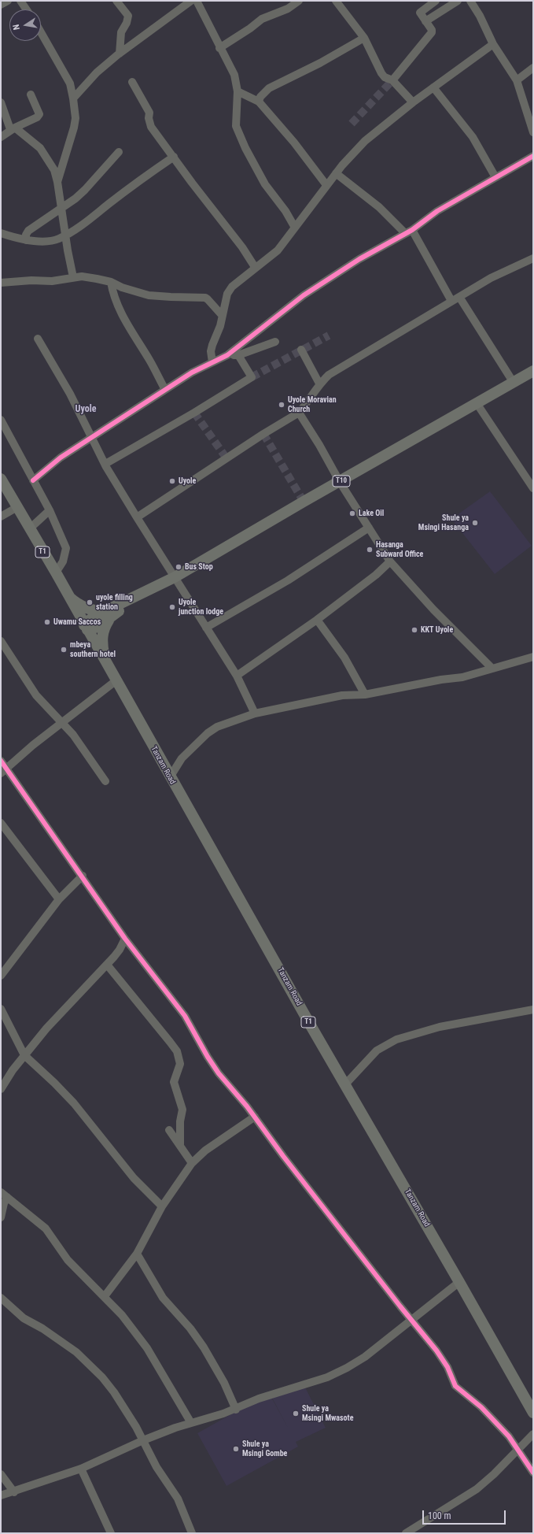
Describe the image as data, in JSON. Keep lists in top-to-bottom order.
{
  "streets": {
    "highway": ["T10", "T1", "Tanzam Road"]
  },
  "crossings": [
    ["T10", "T1"],
    ["T10", "Tanzam Road"],
    ["T1", "Tanzam Road"]
  ],
  "districts": ["Uyole"],
  "places": [
    "Uyole Moravian Church",
    "Uyole",
    "Lake Oil",
    "Shule ya Msingi Hasanga",
    "Hasanga Subward Office",
    "Bus Stop",
    "uyole filling station",
    "Uyole junction lodge",
    "Uwamu Saccos",
    "KKT Uyole",
    "mbeya southern hotel",
    "Shule ya Msingi Mwasote",
    "Shule ya Msingi Gombe"
  ],
  "scale_bar": "100 m",
  "north": "left"
}
